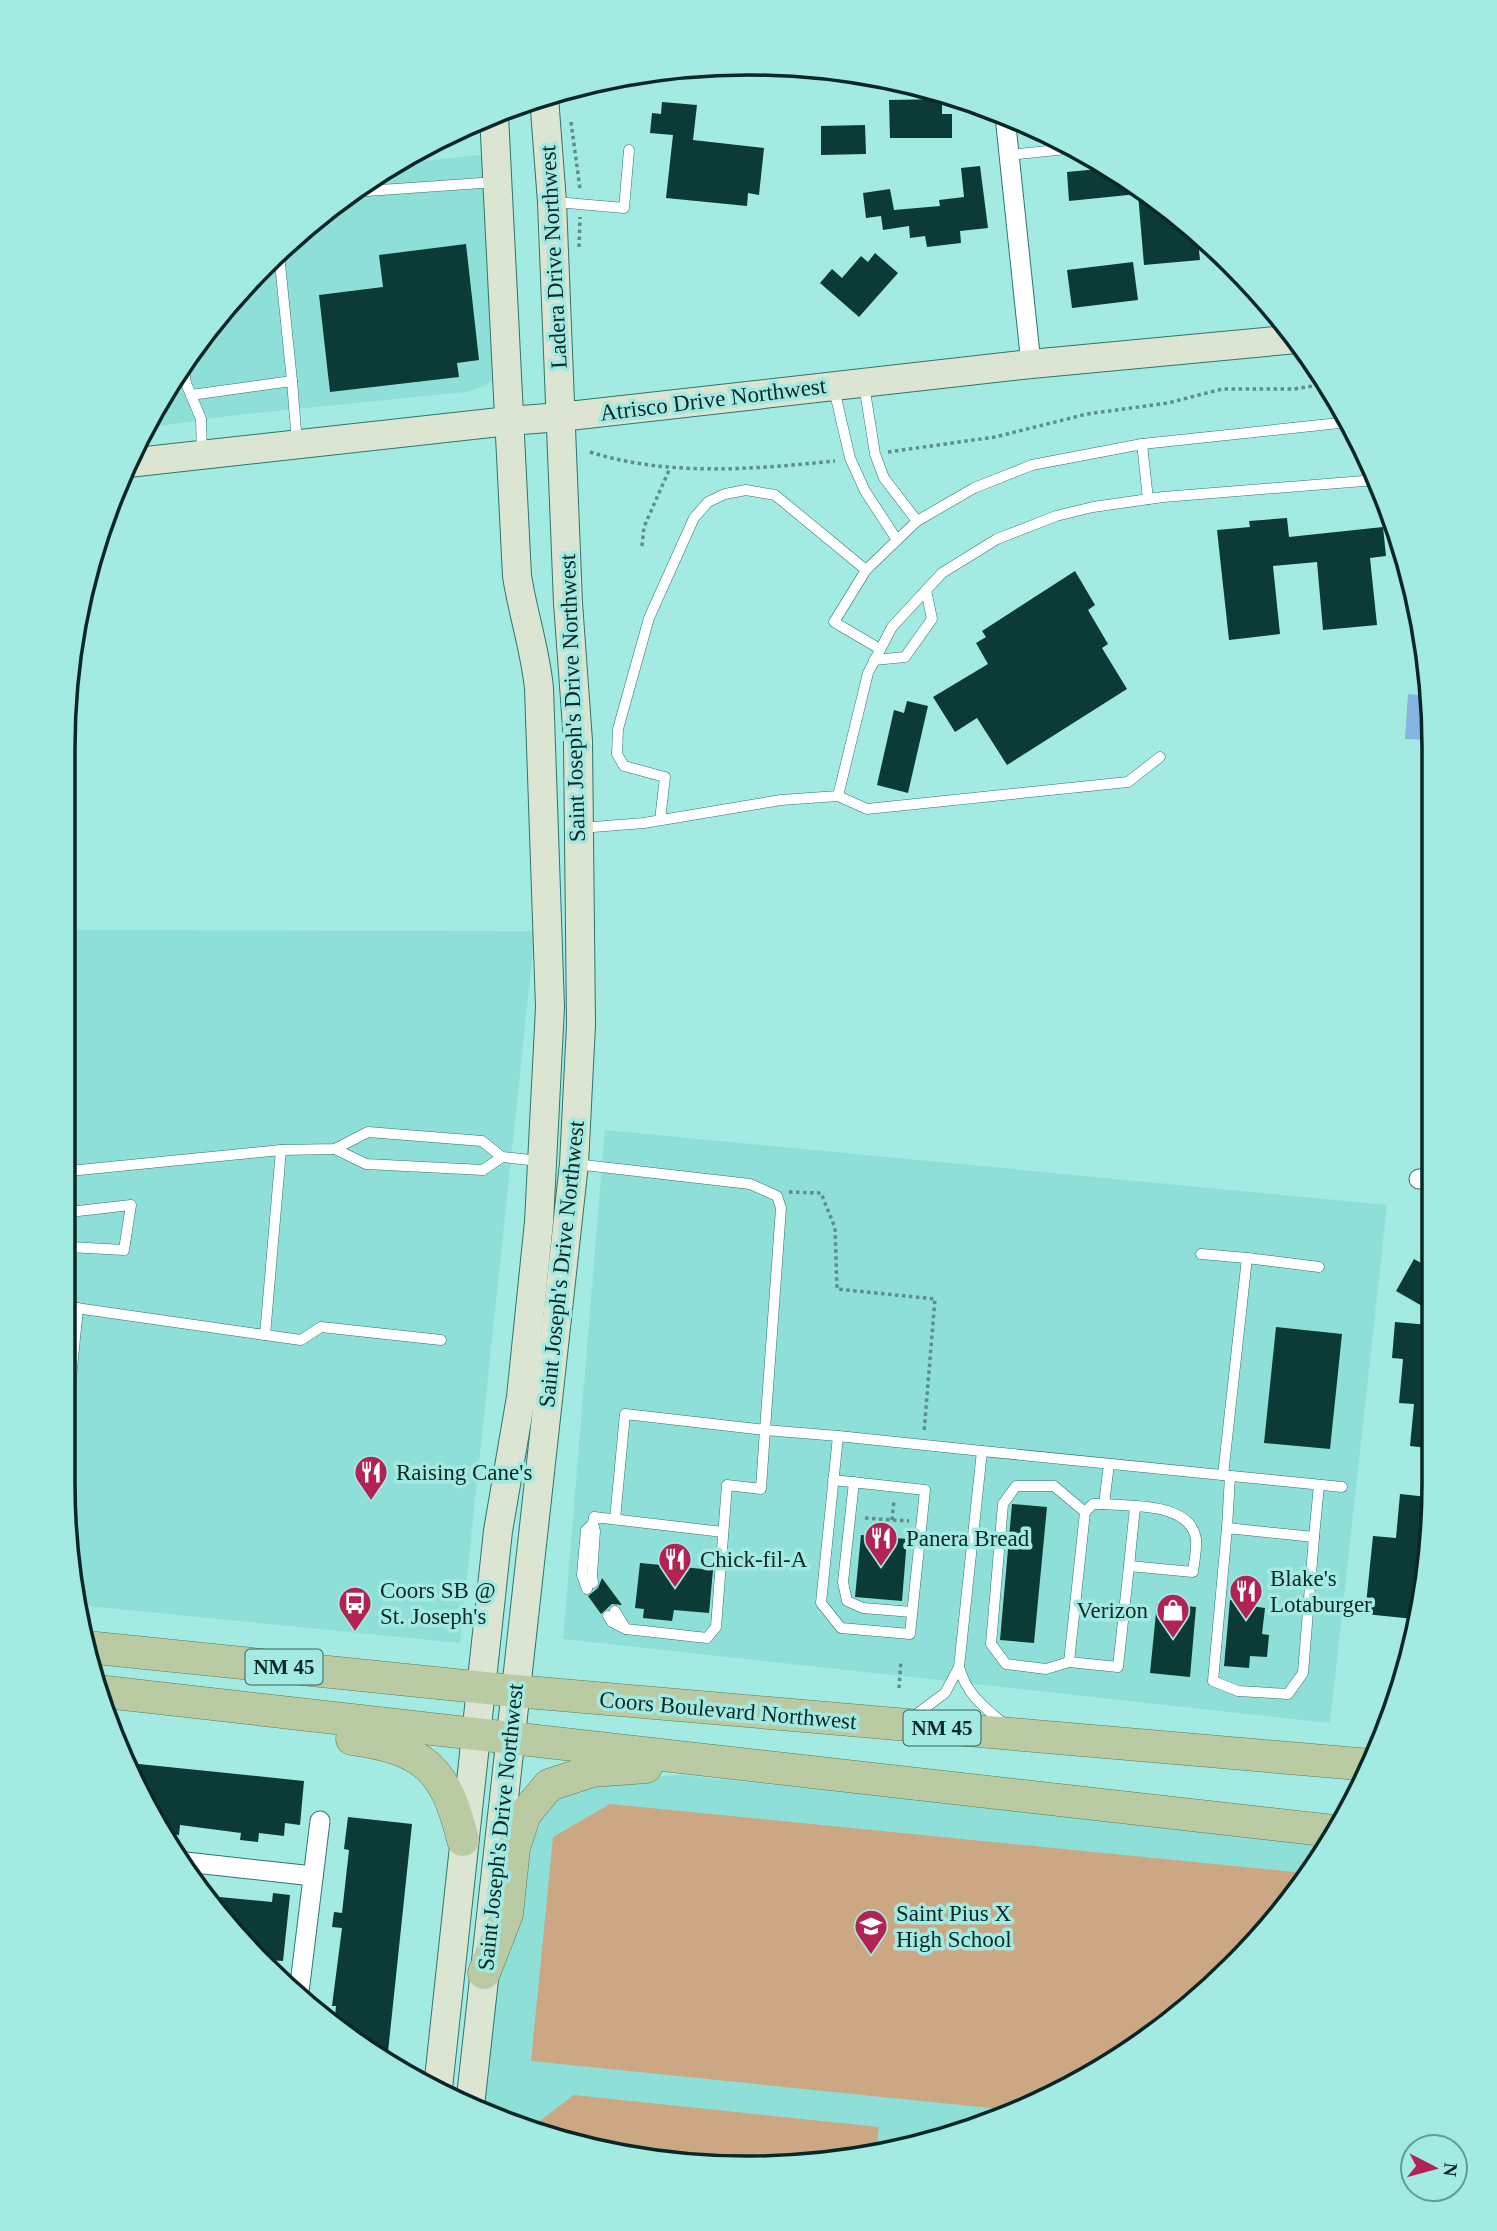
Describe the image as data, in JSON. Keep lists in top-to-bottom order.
{
  "streets": {
    "main road": ["NM 45", "Coors Boulevard Northwest"],
    "street": ["Ladera Drive Northwest", "Atrisco Drive Northwest", "Saint Joseph's Drive Northwest"]
  },
  "crossings": [
    ["Ladera Drive Northwest", "Atrisco Drive Northwest"],
    ["Ladera Drive Northwest", "Saint Joseph's Drive Northwest"],
    ["Atrisco Drive Northwest", "Saint Joseph's Drive Northwest"],
    ["Saint Joseph's Drive Northwest", "NM 45"],
    ["Saint Joseph's Drive Northwest", "Coors Boulevard Northwest"]
  ],
  "places": {
    "restaurant": [
      "Raising Cane's",
      "Panera Bread",
      "Chick-fil-A",
      "Blake's Lotaburger"
    ],
    "bus stop": ["Coors SB @ St. Joseph's"],
    "shop": ["Verizon"],
    "school or university": ["Saint Pius X High School"]
  },
  "north": "right"
}
